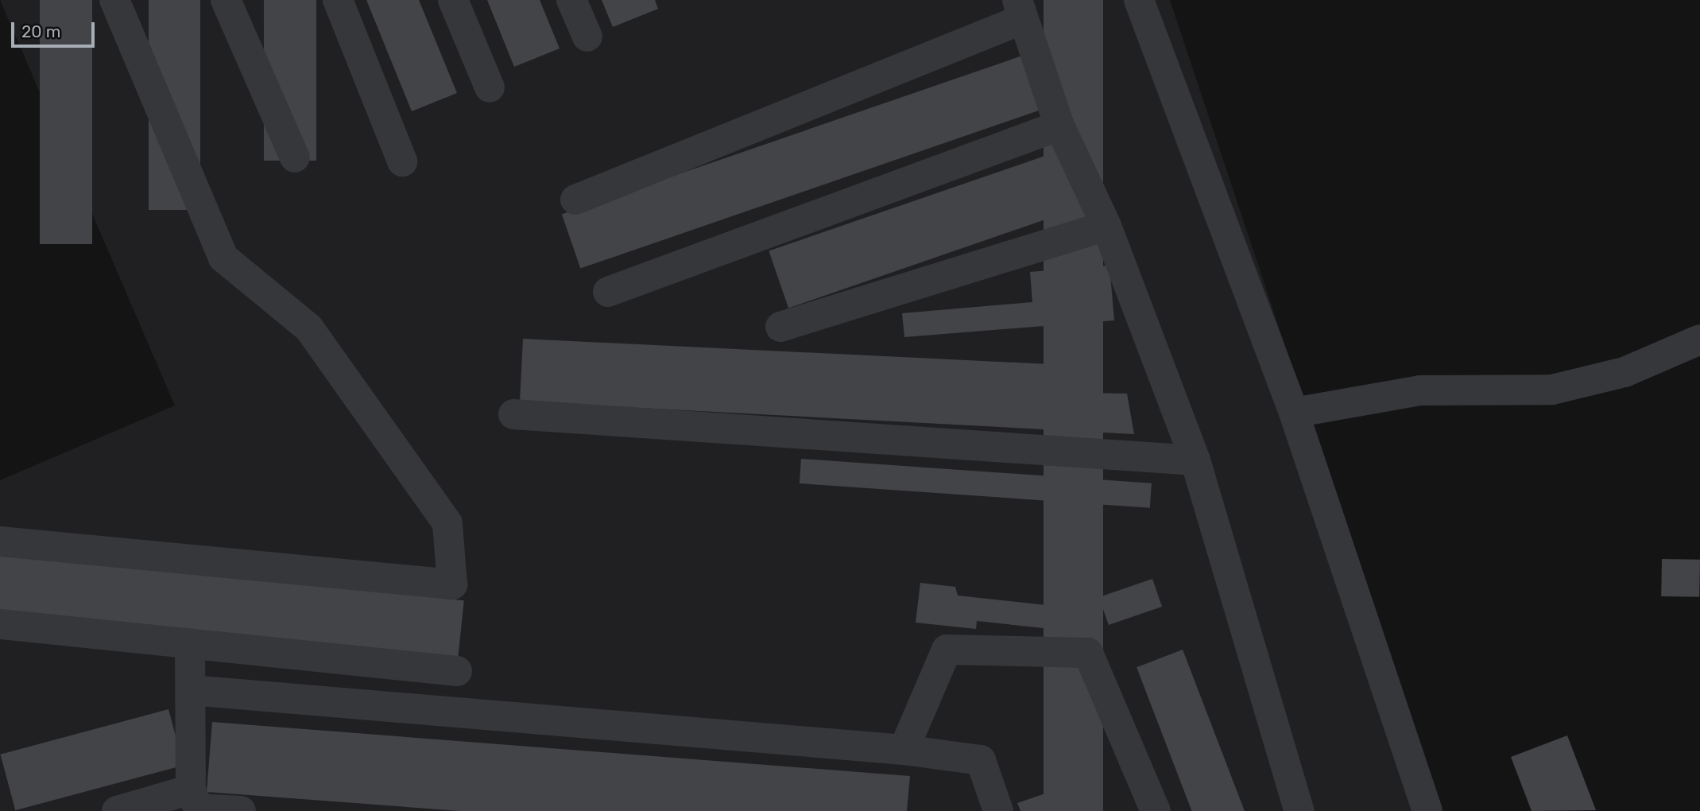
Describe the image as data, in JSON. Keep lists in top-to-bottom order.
{
  "scale_bar": "20 m"
}
